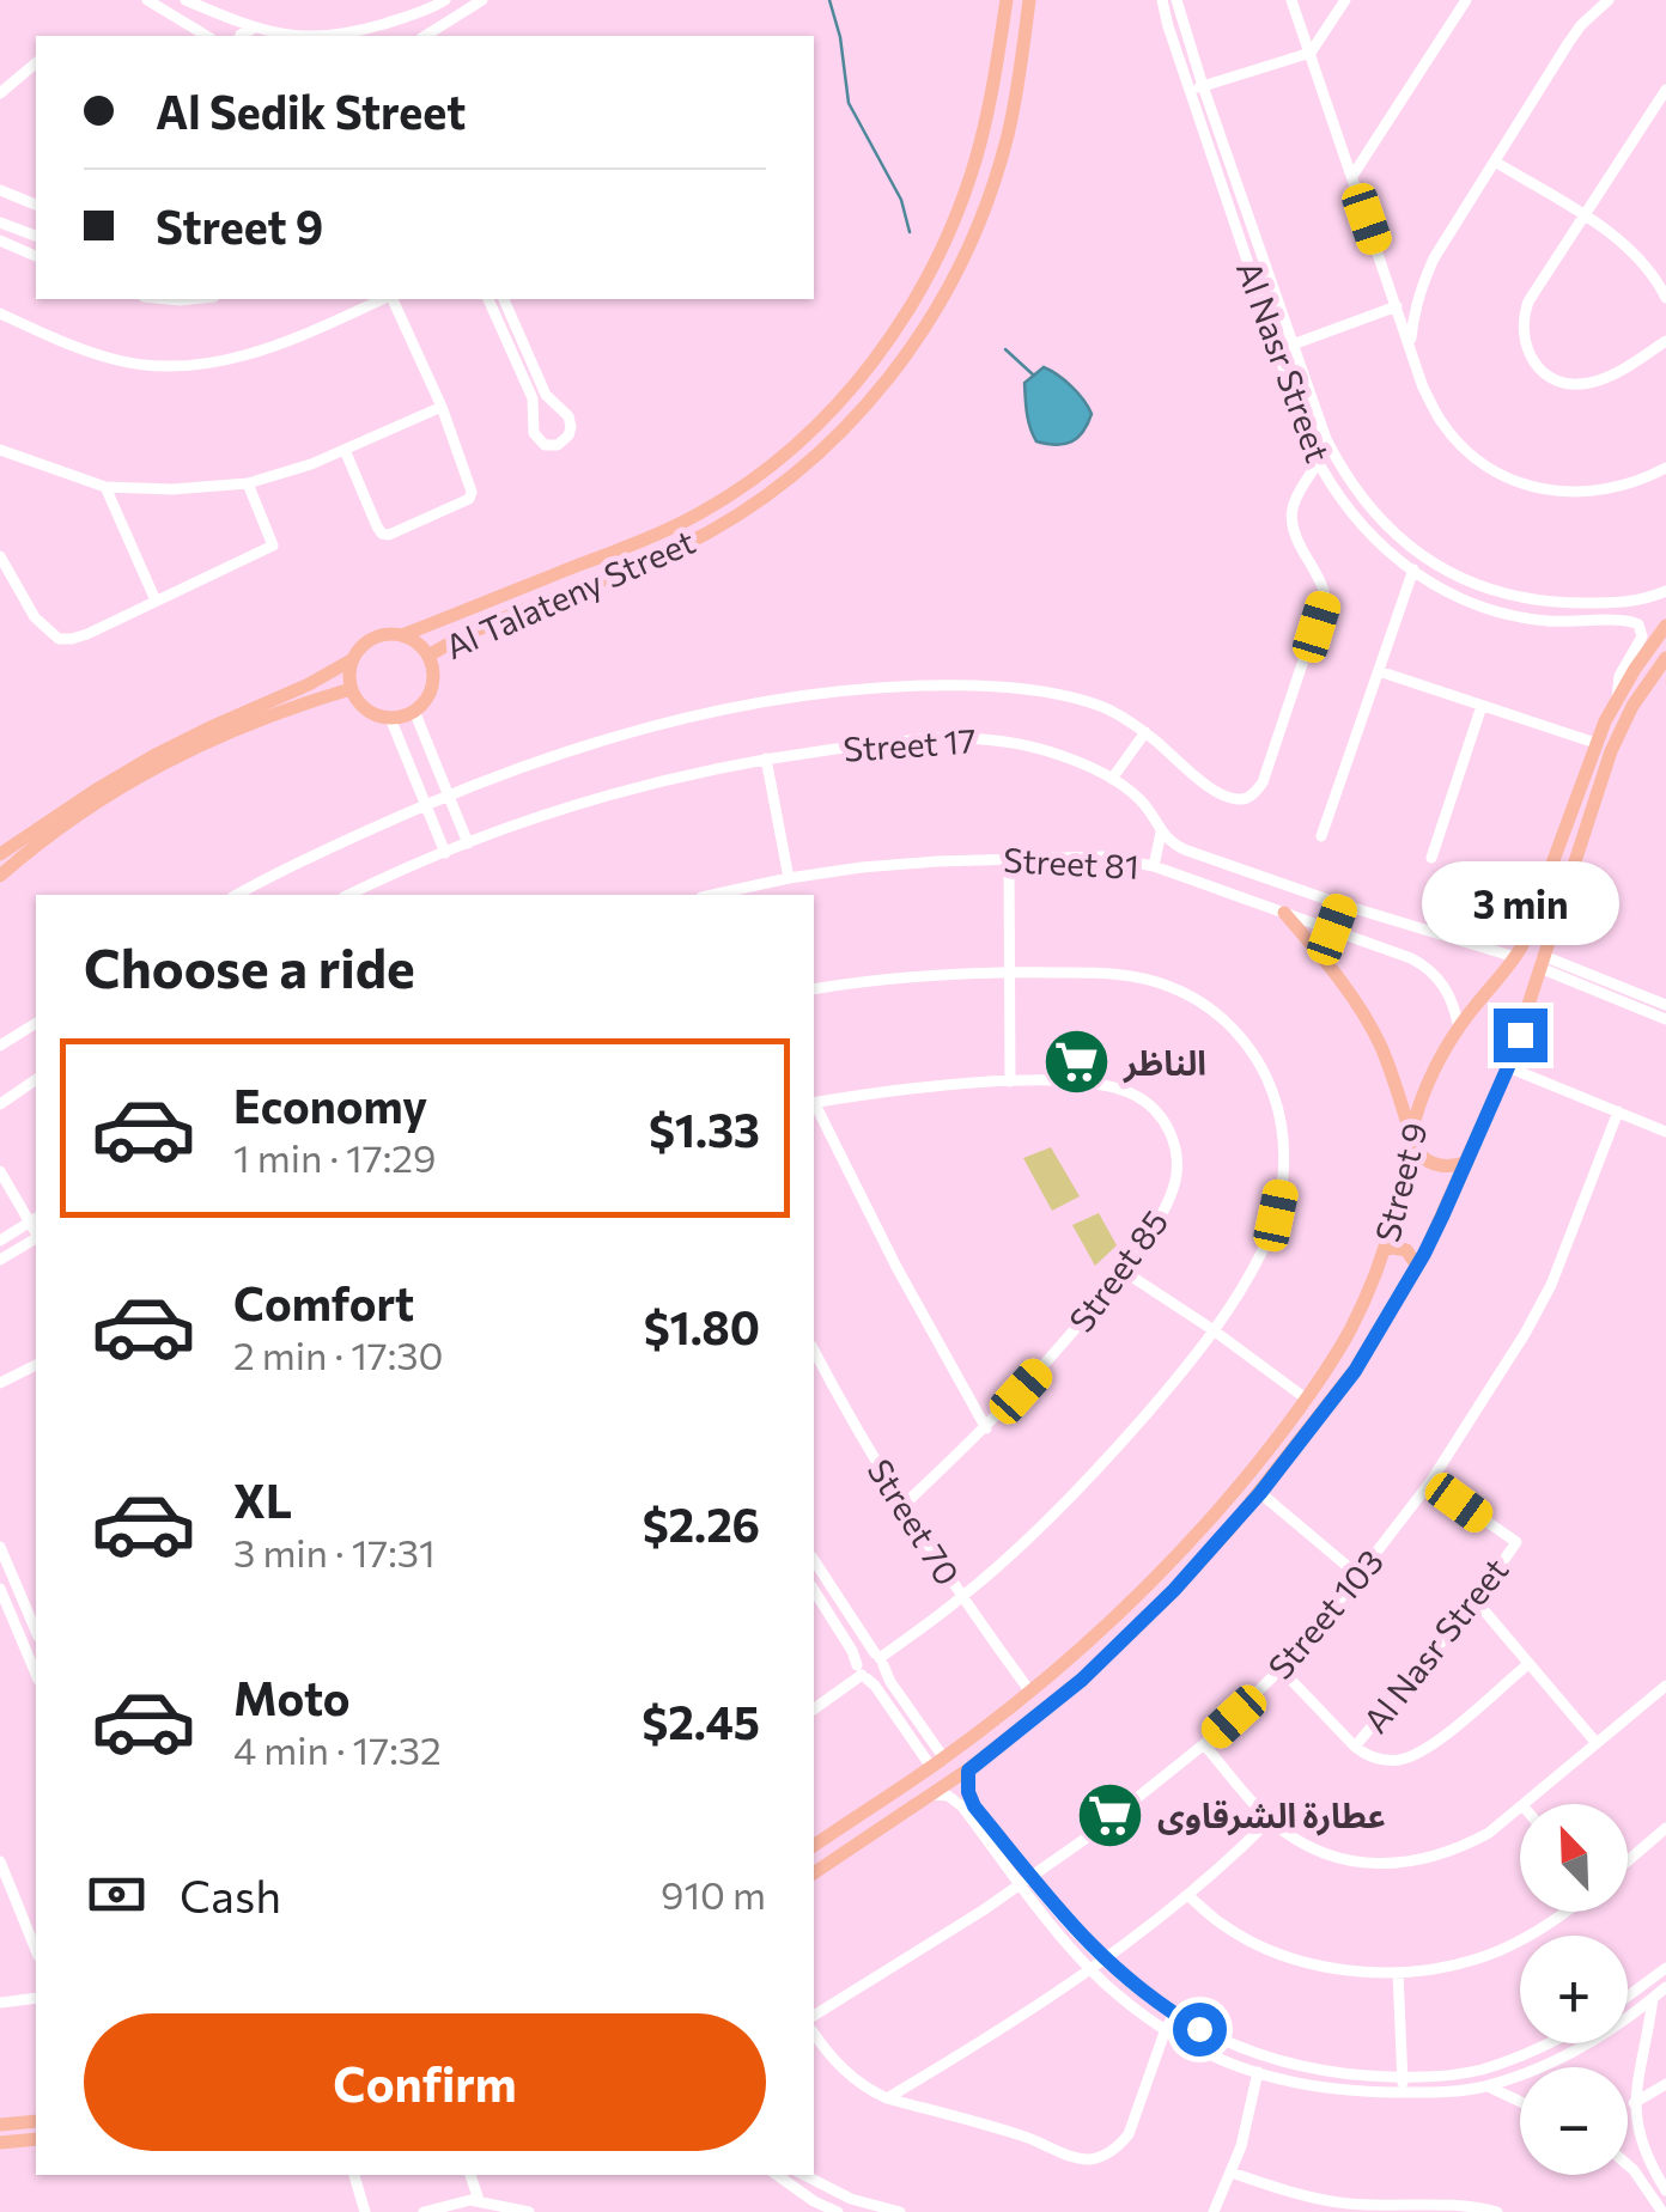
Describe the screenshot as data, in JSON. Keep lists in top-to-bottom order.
{
  "streets": {
    "main road": ["Al Talateny Street", "Street 9"],
    "street": [
      "Al Nasr Street",
      "Street 17",
      "Street 81",
      "Street 85",
      "Street 70",
      "Street 103"
    ]
  },
  "crossings": [
    ["Al Nasr Street", "Street 103"],
    ["Street 17", "Street 9"],
    ["Street 81", "Street 9"],
    ["Street 9", "Street 70"],
    ["Street 85", "Street 70"]
  ],
  "places": {
    "supermarket": ["الناظر", "عطارة الشرقاوى"]
  },
  "north": "top left",
  "page": {
    "banner": ["Al Sedik Street", "Street 9"],
    "bubble": "3 min",
    "heading": "Choose a ride",
    "list": [
      {
        "name": "Economy",
        "note": "1 min · 17:29",
        "value": "$1.33"
      },
      {
        "name": "Comfort",
        "note": "2 min · 17:30",
        "value": "$1.80"
      },
      {
        "name": "XL",
        "note": "3 min · 17:31",
        "value": "$2.26"
      },
      {
        "name": "Moto",
        "note": "4 min · 17:32",
        "value": "$2.45"
      }
    ],
    "map_buttons": ["+", "−"],
    "pay": ["Cash", "910 m"],
    "buttons": "Confirm"
  }
}
